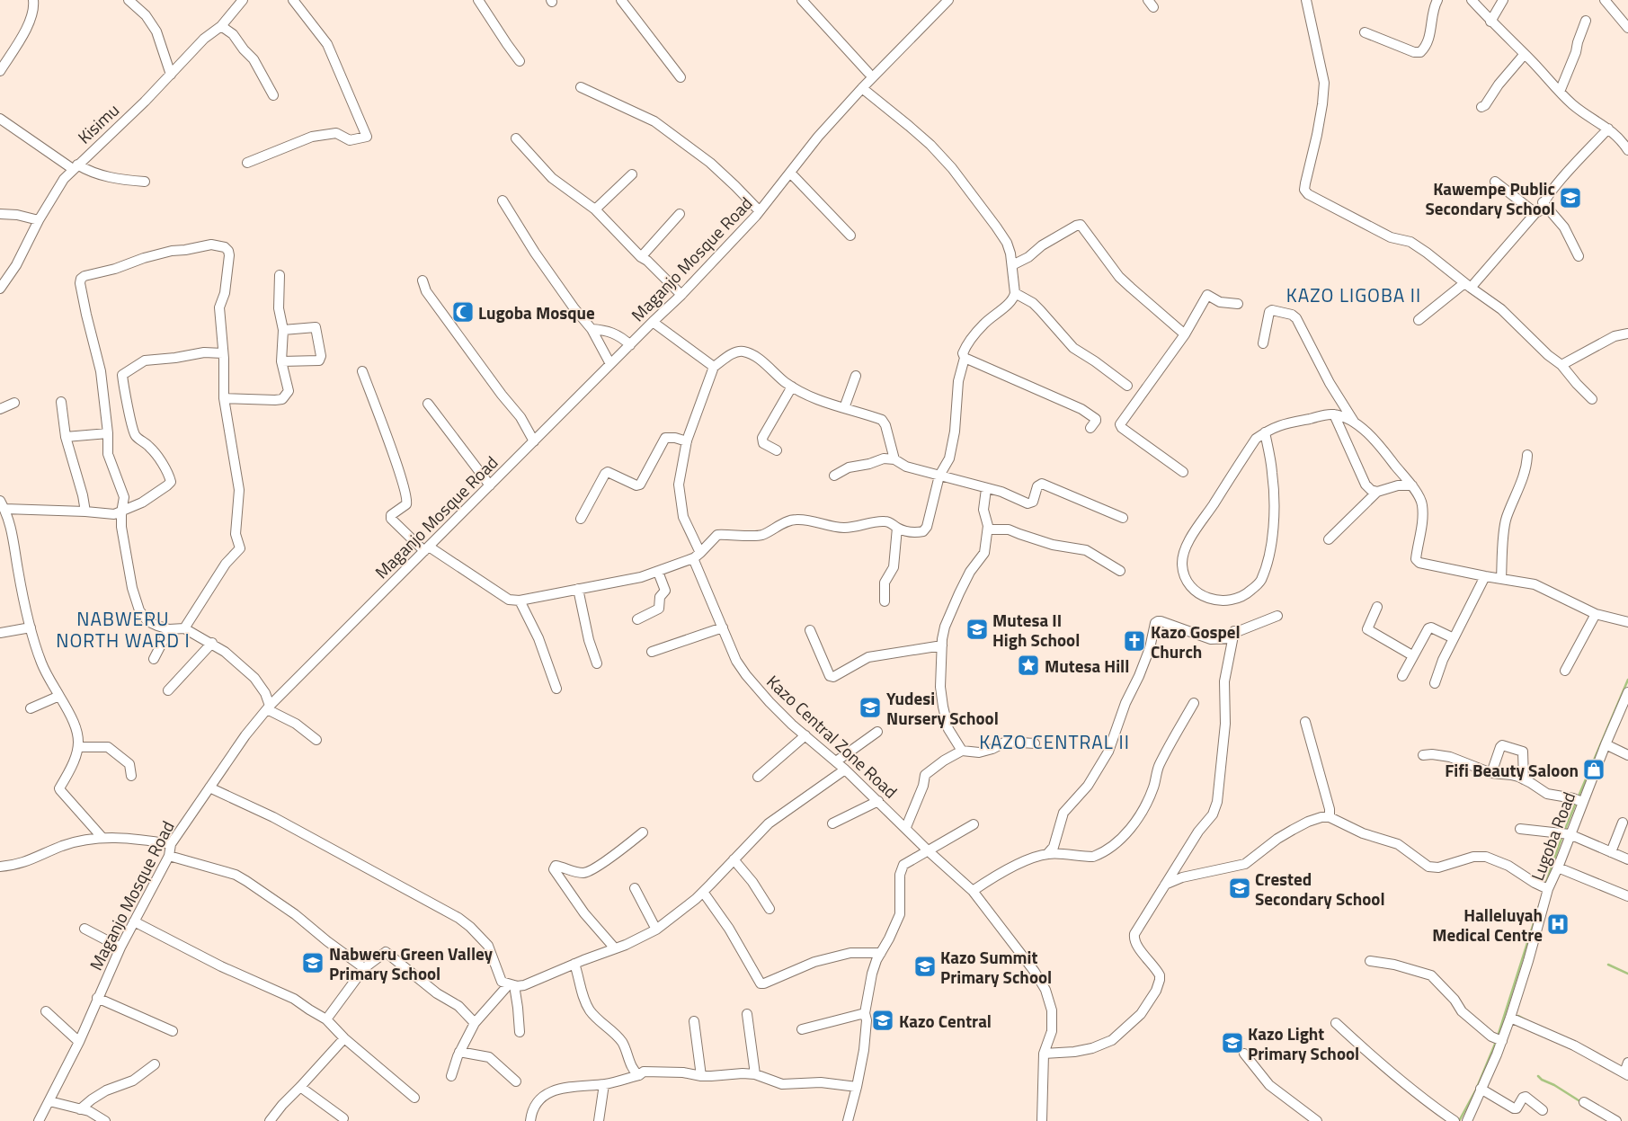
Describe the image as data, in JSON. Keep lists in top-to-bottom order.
{
  "streets": {
    "street": [
      "Kisimu",
      "Maganjo Mosque Road",
      "Kazo Central Zone Road",
      "Lugoba Road"
    ]
  },
  "districts": ["KAZO LIGOBA II", "NABWERU NORTH WARD I", "KAZO CENTRAL II"],
  "places": {
    "school or university": [
      "Kawempe Public Secondary School",
      "Mutesa II High School",
      "Yudesi Nursery School",
      "Crested Secondary School",
      "Nabweru Green Valley Primary School",
      "Kazo Summit Primary School",
      "Kazo Central",
      "Kazo Light Primary School"
    ],
    "mosque": ["Lugoba Mosque"],
    "church": ["Kazo Gospel Church"],
    "place": ["Mutesa Hill"],
    "shop": ["Fifi Beauty Saloon"],
    "hospital": ["Halleluyah Medical Centre"]
  }
}
